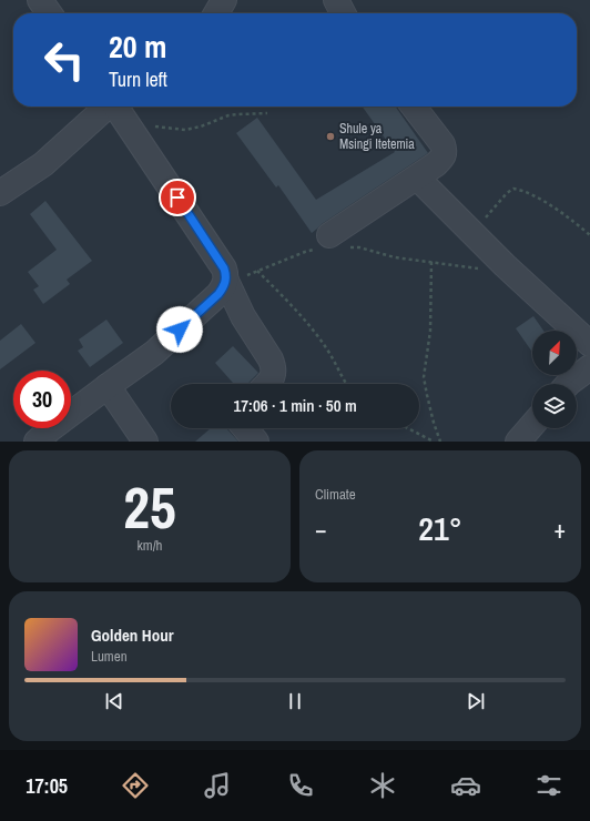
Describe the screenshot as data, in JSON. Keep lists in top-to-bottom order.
{
  "places": ["Shule ya Msingi Itetemia"],
  "north": "top right",
  "page": {
    "turn": ["20 m", "Turn left"],
    "limit": "30",
    "trip": "17:06 · 1 min · 50 m",
    "tile": [
      ["25", "km/h"],
      "Climate"
    ],
    "heat": ["−", "21°", "+"],
    "song": ["Golden Hour", "Lumen"],
    "tabs": "17:05"
  }
}
